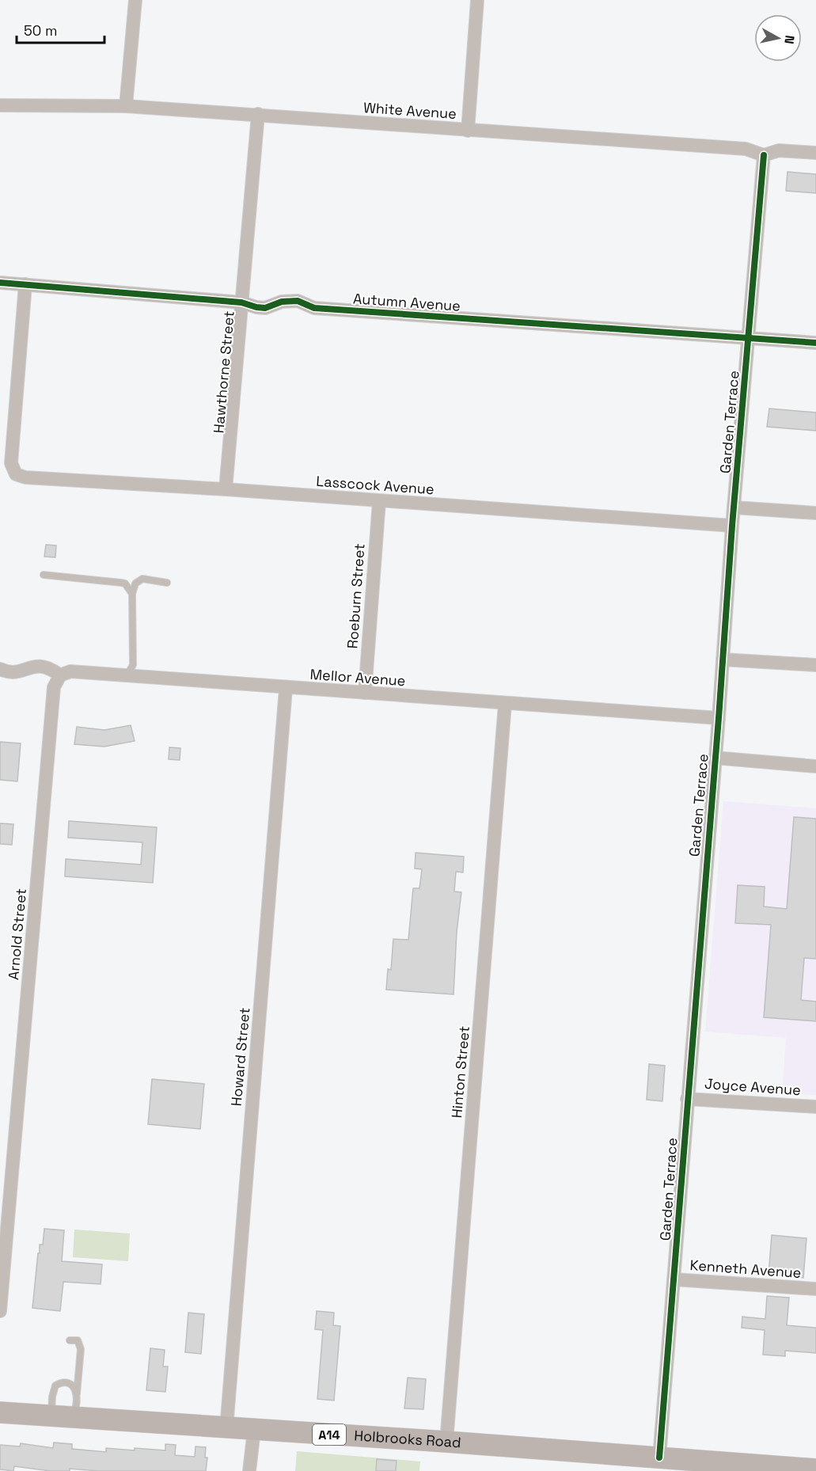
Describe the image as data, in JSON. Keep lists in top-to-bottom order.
{
  "streets": {
    "main road": ["A14", "Holbrooks Road"],
    "street": [
      "White Avenue",
      "Autumn Avenue",
      "Hawthorne Street",
      "Garden Terrace",
      "Lasscock Avenue",
      "Roeburn Street",
      "Mellor Avenue",
      "Arnold Street",
      "Howard Street",
      "Hinton Street",
      "Joyce Avenue",
      "Kenneth Avenue"
    ]
  },
  "crossings": [
    ["White Avenue", "Hawthorne Street"],
    ["White Avenue", "Garden Terrace"],
    ["Autumn Avenue", "Hawthorne Street"],
    ["Autumn Avenue", "Garden Terrace"],
    ["Autumn Avenue", "Lasscock Avenue"],
    ["Hawthorne Street", "Lasscock Avenue"],
    ["Garden Terrace", "Lasscock Avenue"],
    ["Garden Terrace", "Mellor Avenue"],
    ["Garden Terrace", "Joyce Avenue"],
    ["Garden Terrace", "Kenneth Avenue"],
    ["Garden Terrace", "Holbrooks Road"],
    ["Lasscock Avenue", "Roeburn Street"],
    ["Roeburn Street", "Mellor Avenue"],
    ["Mellor Avenue", "Arnold Street"],
    ["Mellor Avenue", "Howard Street"],
    ["Mellor Avenue", "Hinton Street"],
    ["Howard Street", "Holbrooks Road"],
    ["Hinton Street", "Holbrooks Road"]
  ],
  "scale_bar": "50 m",
  "north": "right"
}
